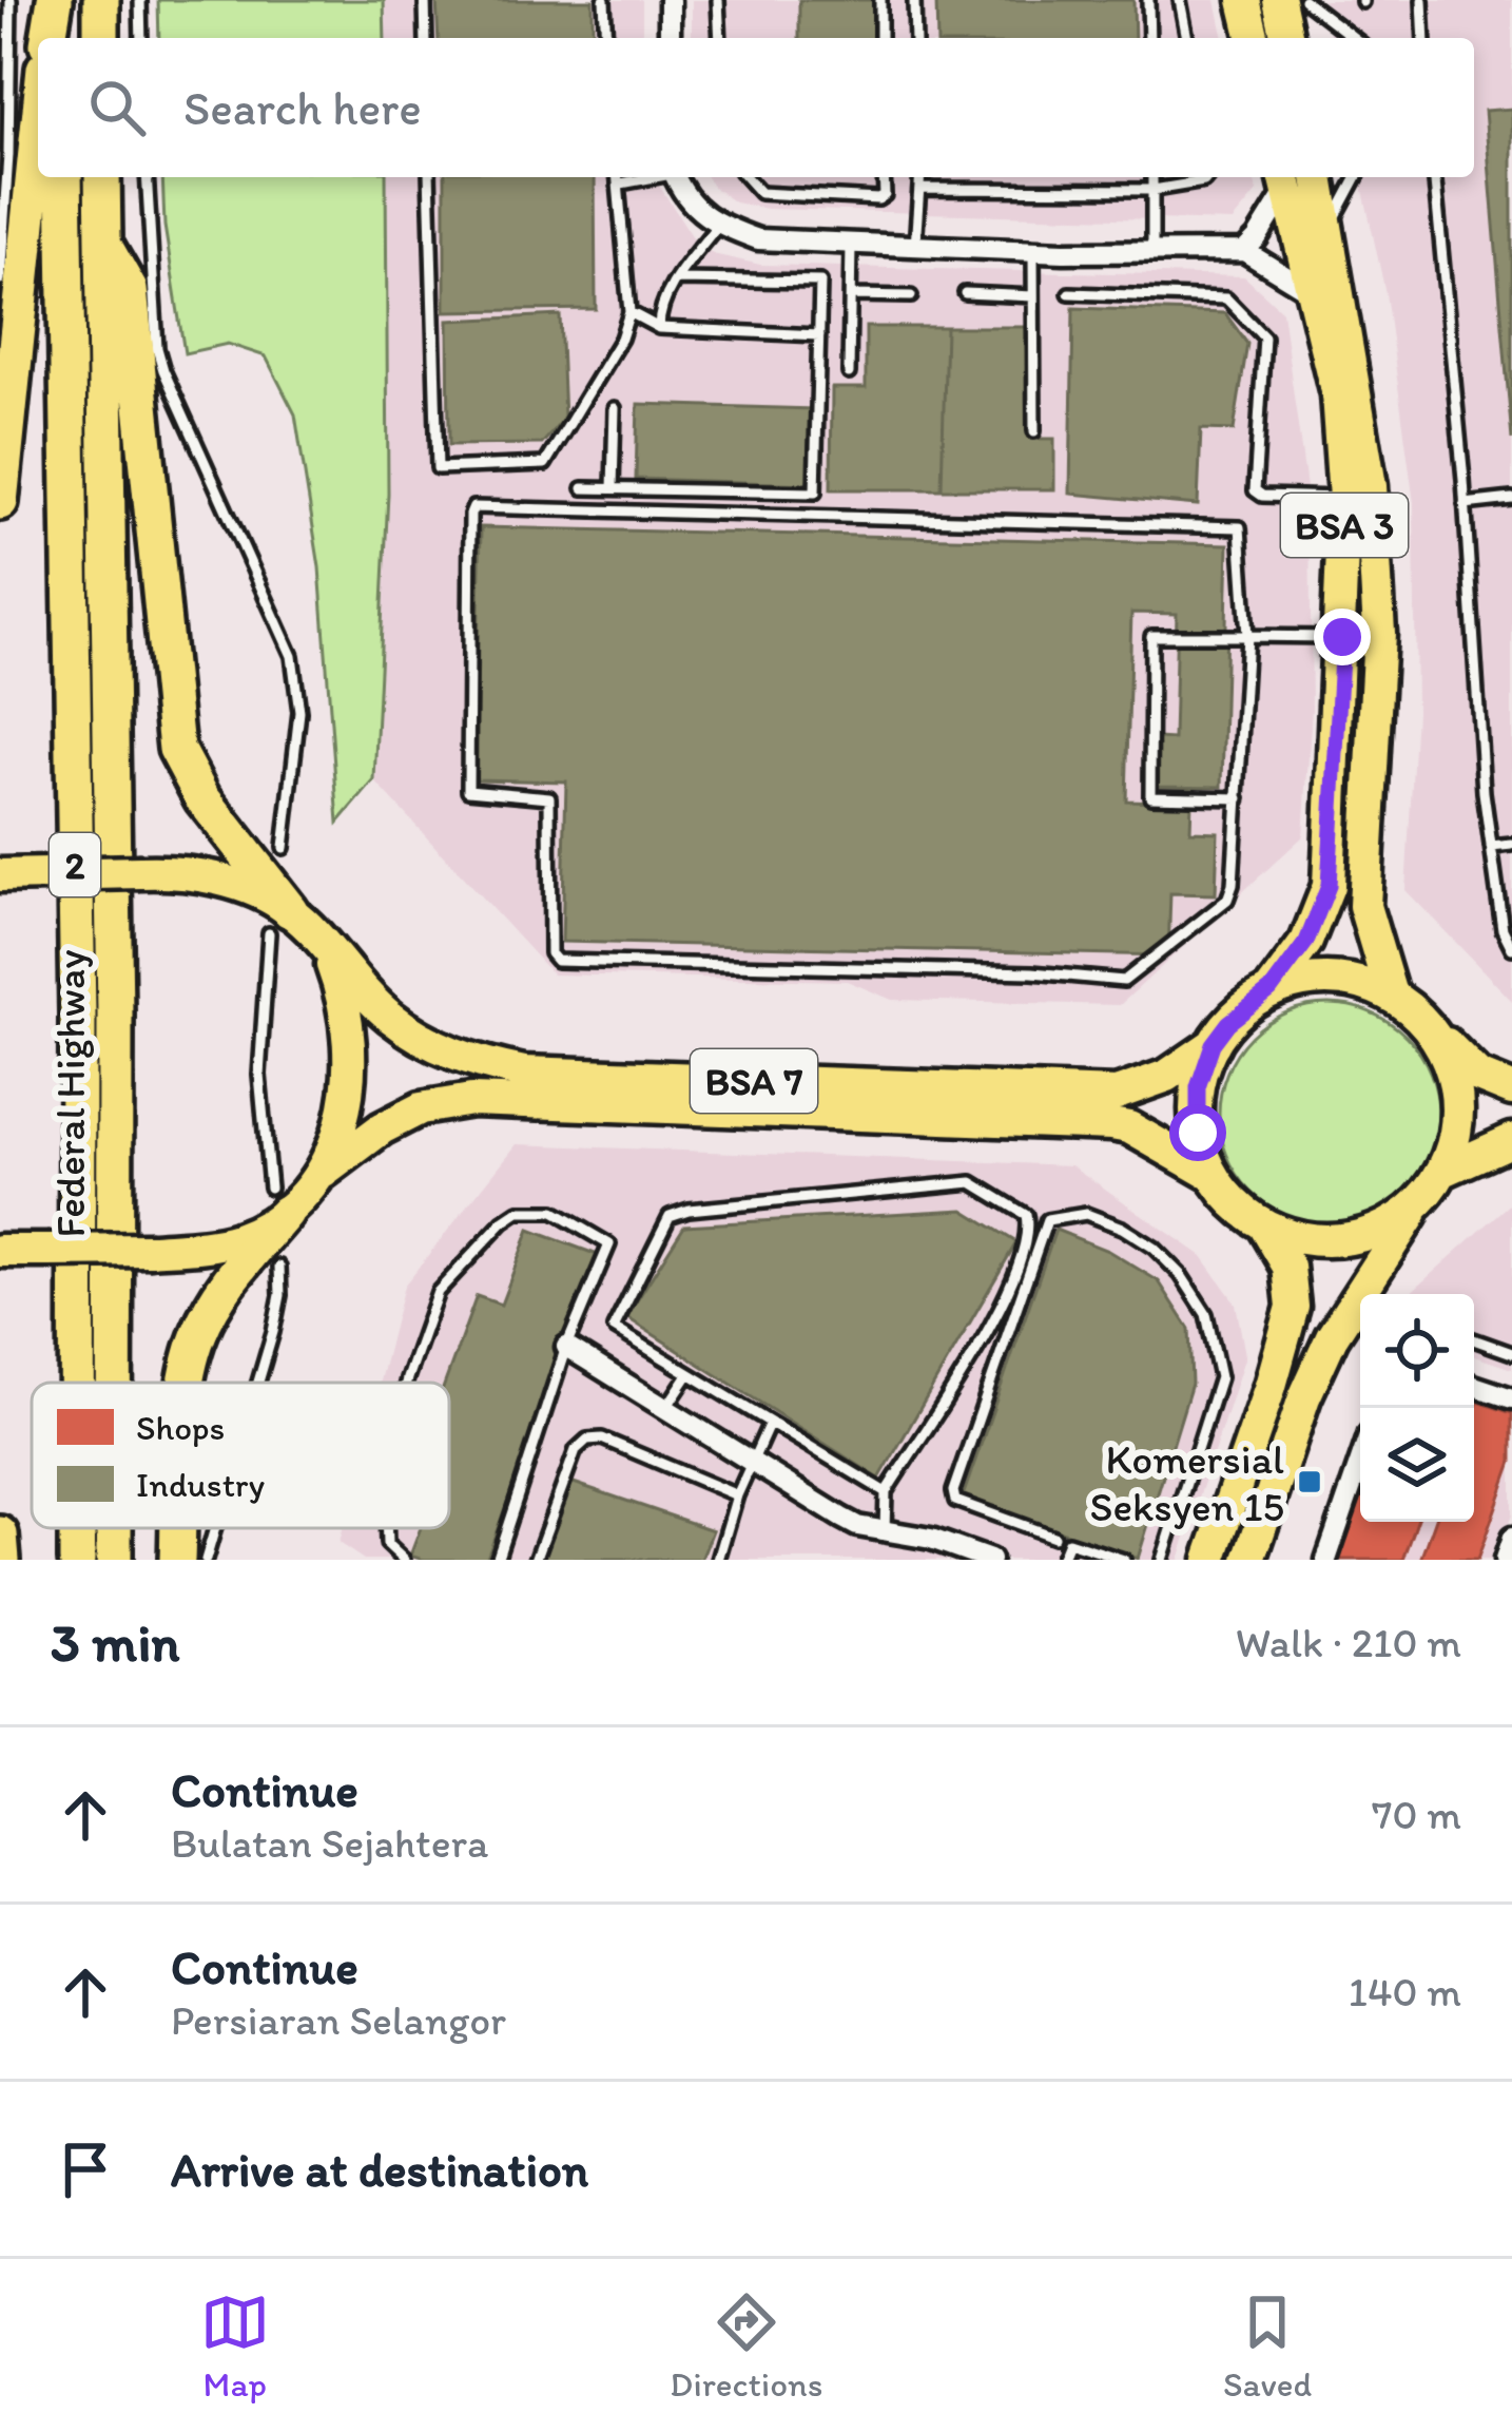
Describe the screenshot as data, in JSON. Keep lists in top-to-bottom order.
{
  "streets": {
    "highway": ["2", "Federal Highway"],
    "main road": ["BSA 3", "BSA 7"]
  },
  "crossings": [
    ["BSA 3", "BSA 7"]
  ],
  "places": {
    "transit": ["Komersial Seksyen 15"]
  },
  "legend": ["Shops", "Industry"],
  "page": {
    "search": "Search here",
    "heading": ["3 min", "Walk · 210 m"],
    "list": [
      ["Continue", "Bulatan Sejahtera", "70 m"],
      ["Continue", "Persiaran Selangor", "140 m"],
      "Arrive at destination"
    ],
    "nav": ["Map", "Directions", "Saved"]
  }
}
